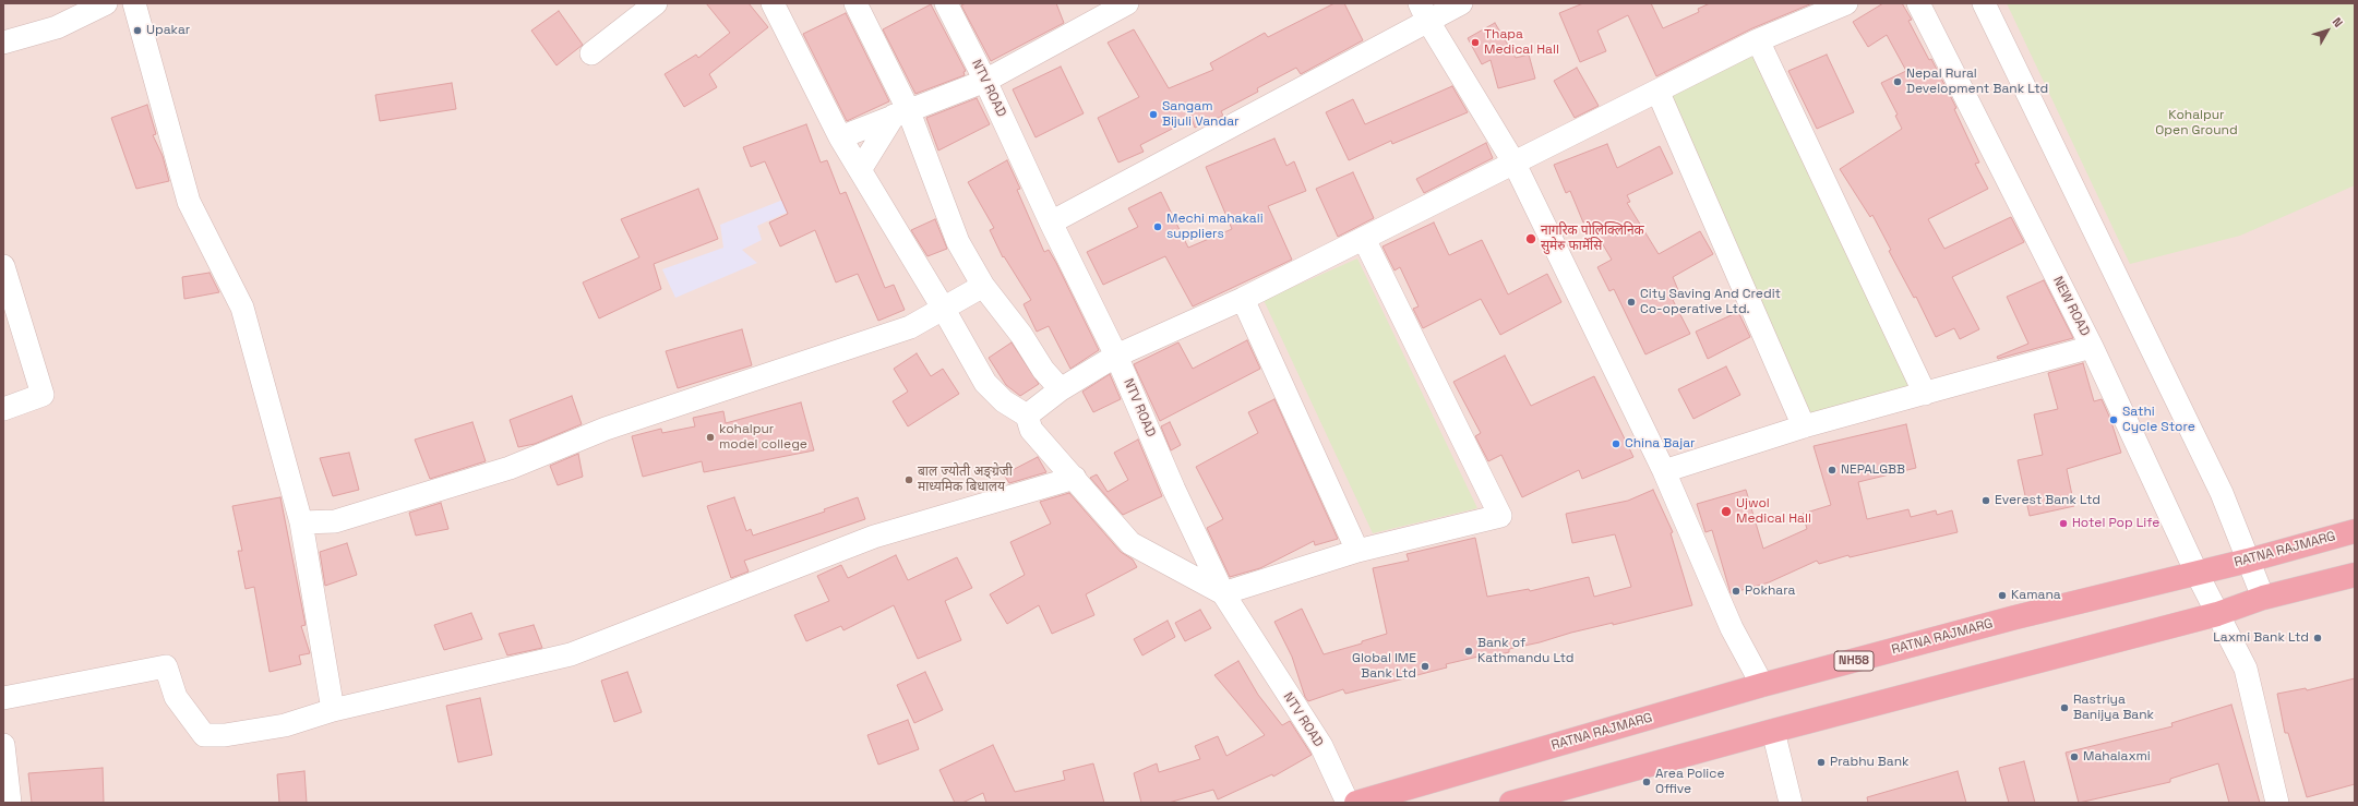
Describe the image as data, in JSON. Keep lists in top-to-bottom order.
{
  "streets": {
    "highway": ["RATNA RAJMARG", "NH58"],
    "street": ["NTV ROAD", "NEW ROAD"]
  },
  "crossings": [
    ["NEW ROAD", "RATNA RAJMARG"]
  ],
  "parks": ["Kohalpur Open Ground"],
  "places": [
    "Upakar",
    "Thapa Medical Hall",
    "Nepal Rural Development Bank Ltd",
    "Sangam Bijuli Vandar",
    "Mechi mahakali suppliers",
    "नागरिक पोलिक्लिनिक सुमेरु फार्मेसि",
    "City Saving And Credit Co-operative Ltd.",
    "Sathi Cycle Store",
    "kohalpur model college",
    "China Bajar",
    "NEPALGBB",
    "बाल ज्योती अङ्ग्रेजी माध्यमिक बिधालय",
    "Everest Bank Ltd",
    "Ujwol Medical Hall",
    "Hotel Pop Life",
    "Pokhara",
    "Kamana",
    "Laxmi Bank Ltd",
    "Bank of Kathmandu Ltd",
    "Global IME Bank Ltd",
    "Rastriya Banijya Bank",
    "Mahalaxmi",
    "Prabhu Bank",
    "Area Police Offive"
  ],
  "north": "top right"
}
